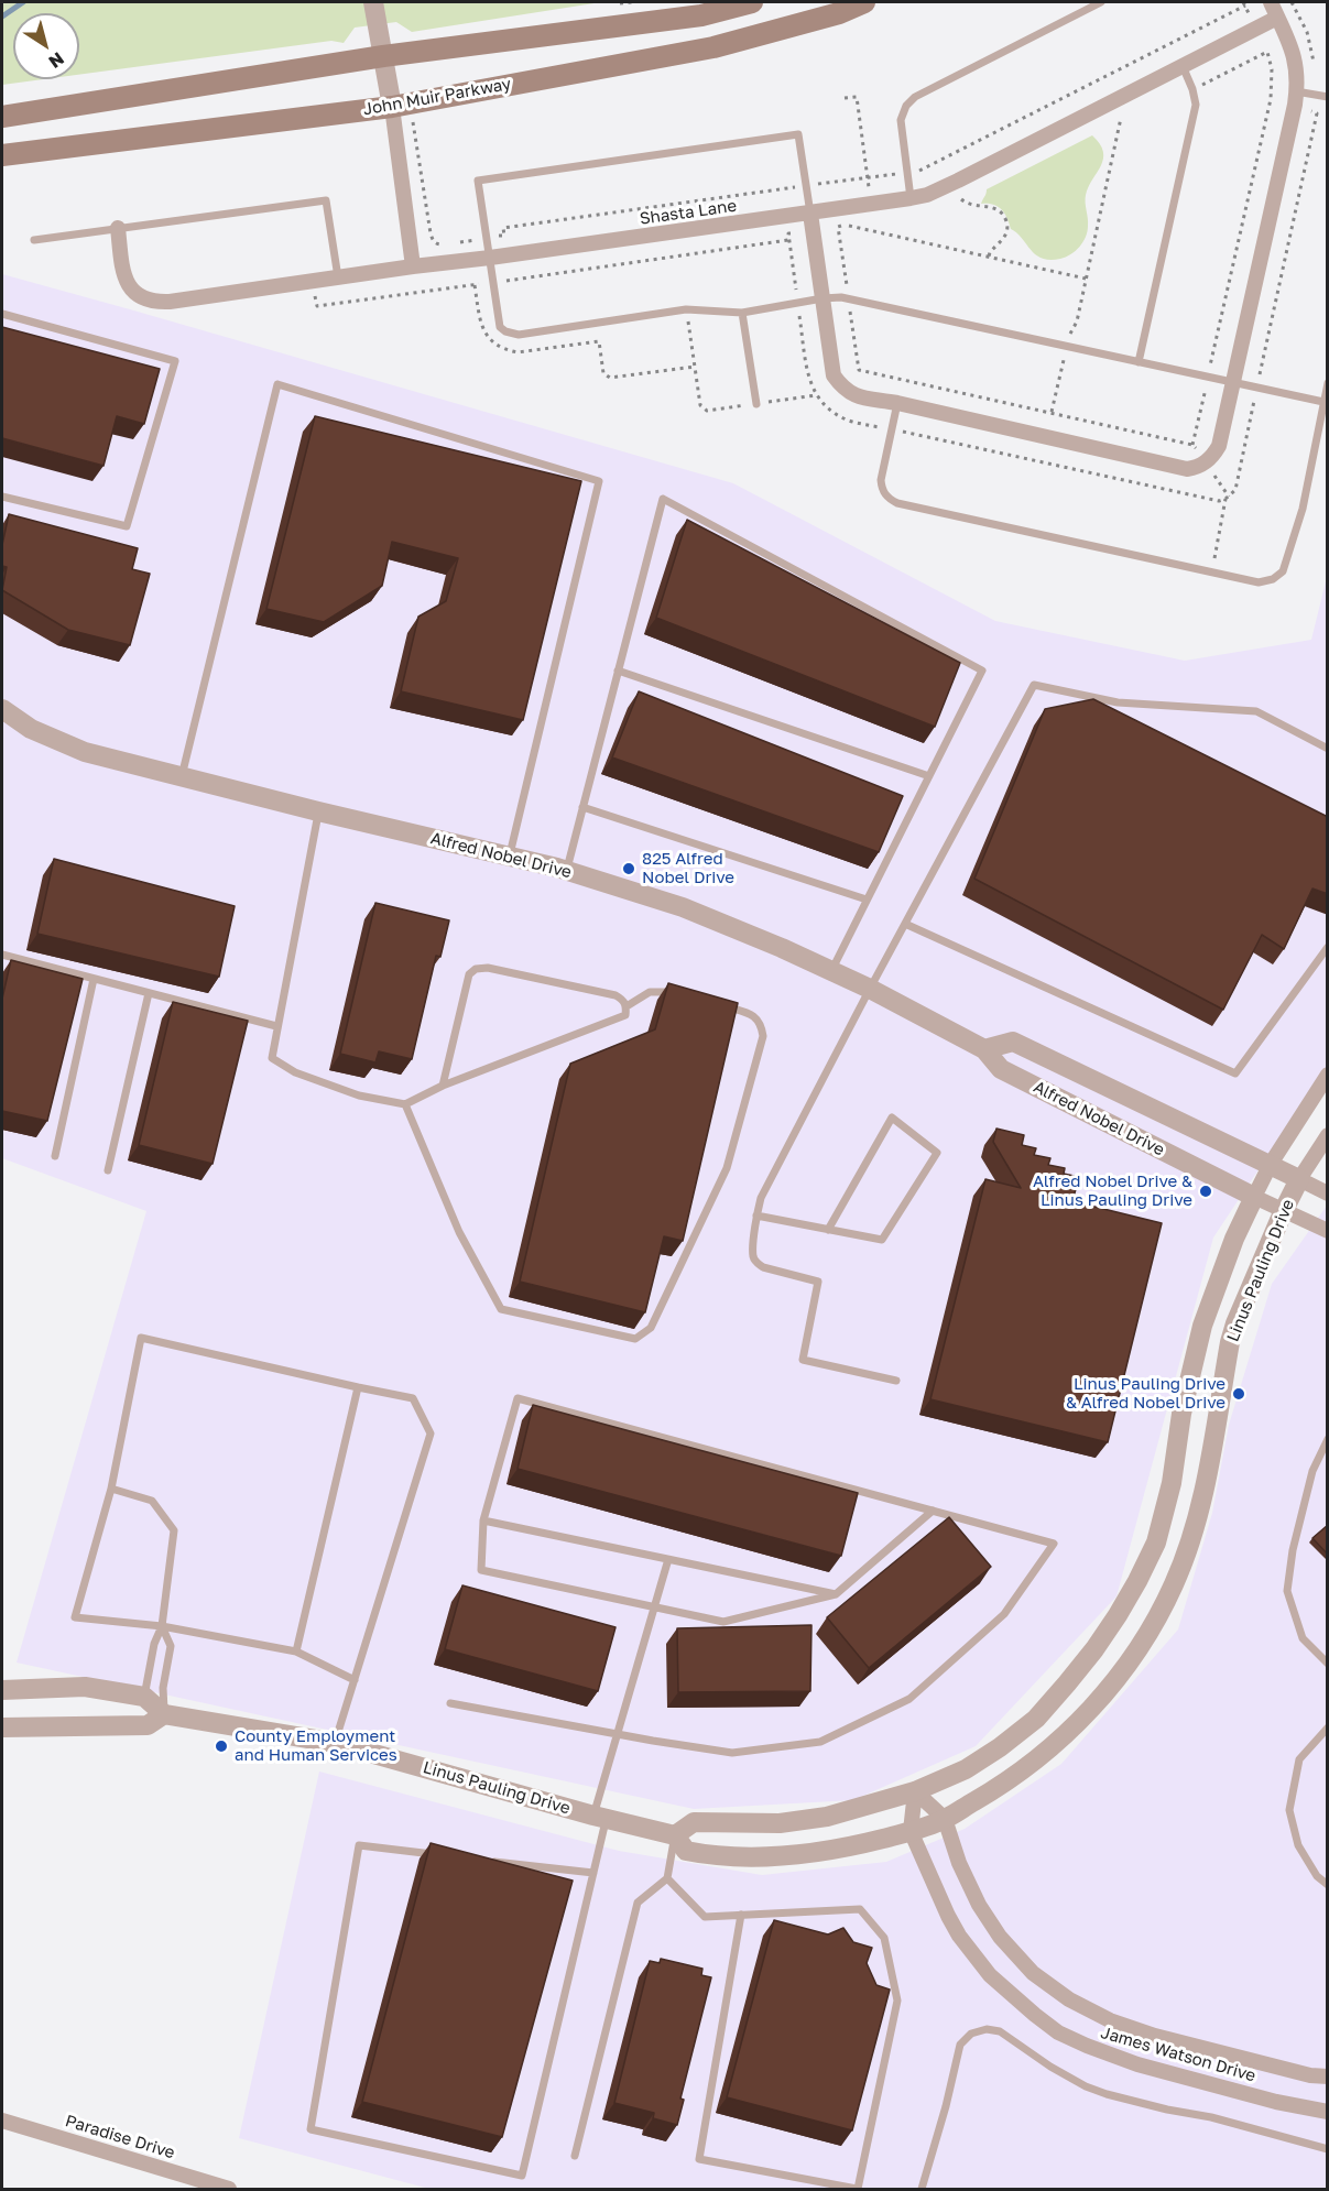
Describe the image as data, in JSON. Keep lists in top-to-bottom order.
{
  "streets": {
    "main road": ["John Muir Parkway"],
    "street": [
      "Shasta Lane",
      "Alfred Nobel Drive",
      "Linus Pauling Drive",
      "James Watson Drive",
      "Paradise Drive"
    ]
  },
  "crossings": [
    ["Alfred Nobel Drive", "Linus Pauling Drive"],
    ["Linus Pauling Drive", "James Watson Drive"]
  ],
  "places": [
    "825 Alfred Nobel Drive",
    "Alfred Nobel Drive & Linus Pauling Drive",
    "Linus Pauling Drive & Alfred Nobel Drive",
    "County Employment and Human Services"
  ],
  "north": "bottom right"
}
